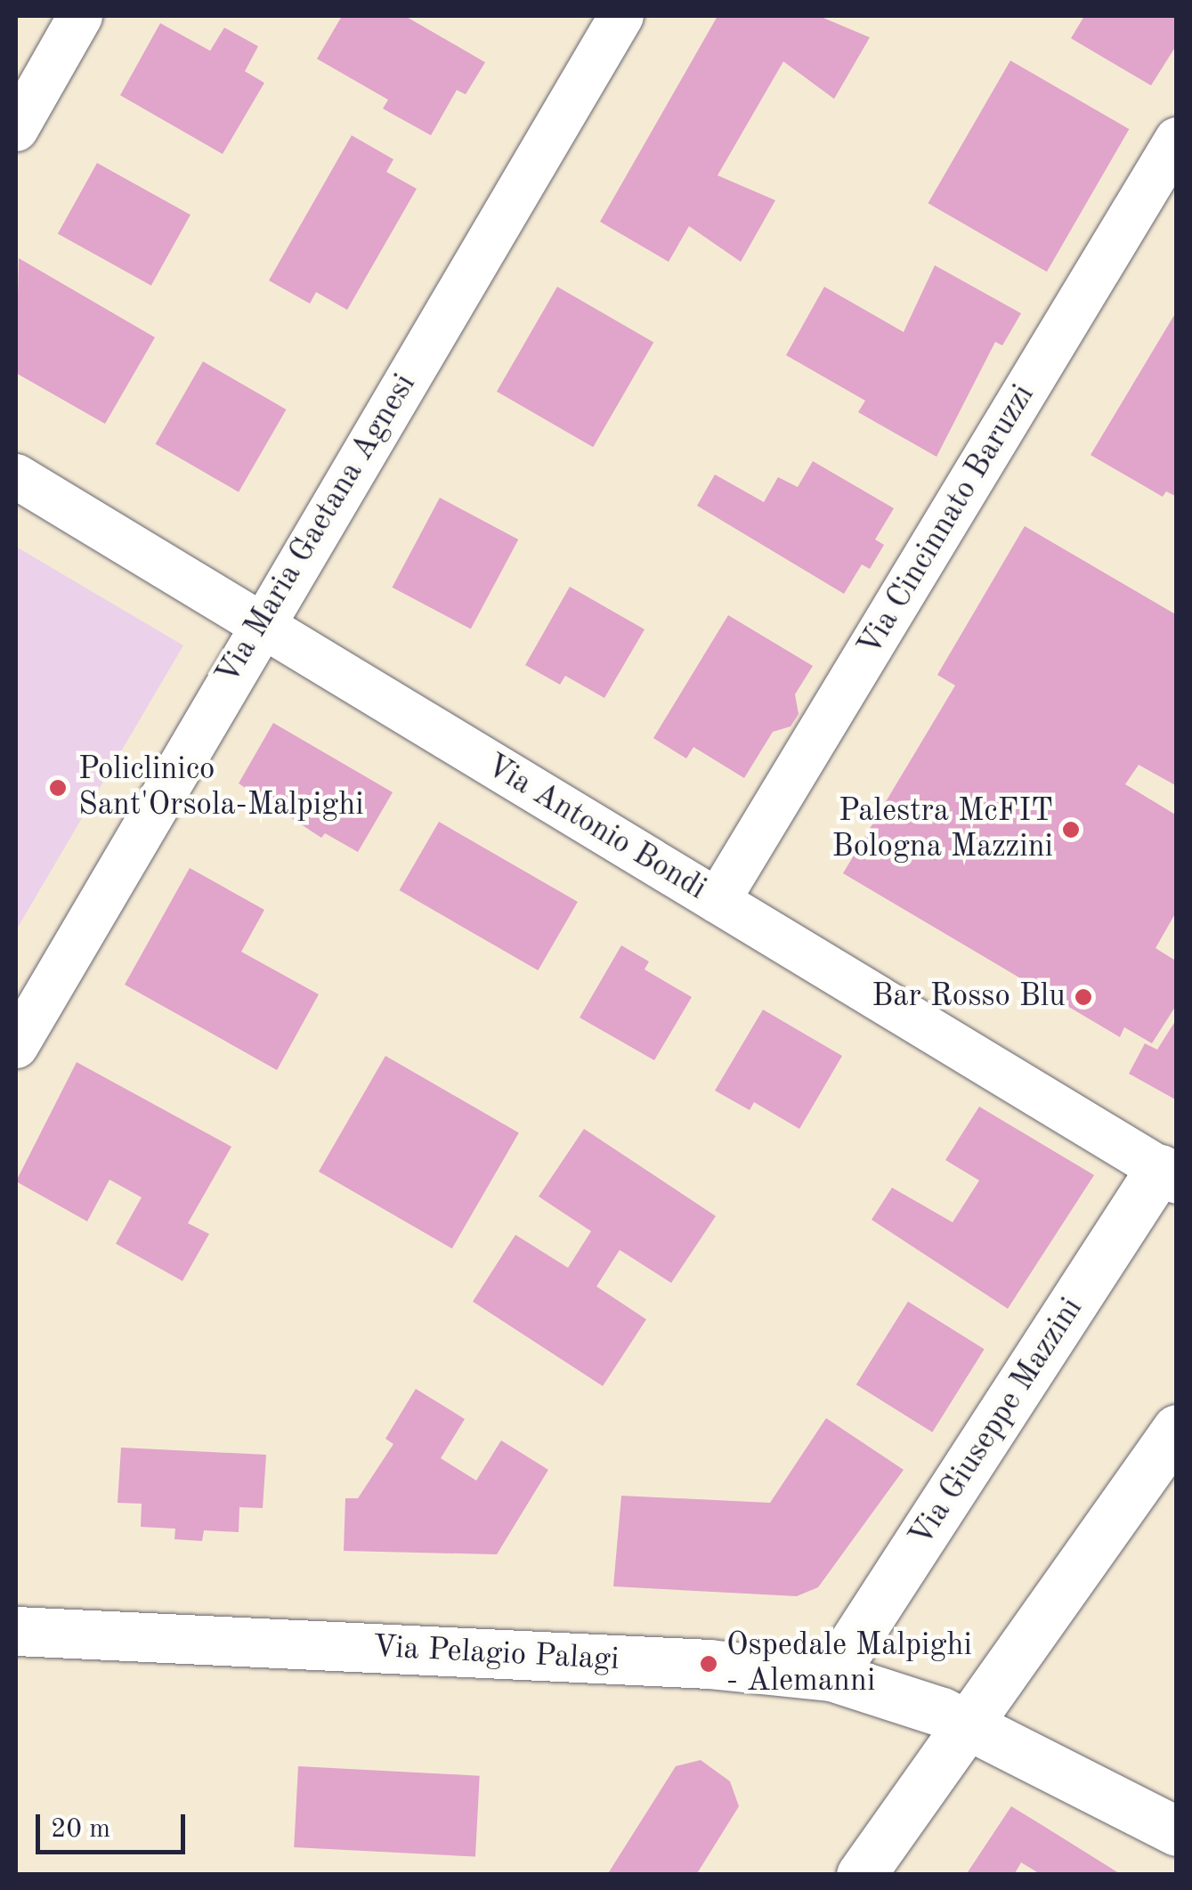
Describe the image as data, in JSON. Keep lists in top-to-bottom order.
{
  "streets": {
    "street": [
      "Via Cincinnato Baruzzi",
      "Via Maria Gaetana Agnesi",
      "Via Antonio Bondi",
      "Via Giuseppe Mazzini",
      "Via Pelagio Palagi"
    ]
  },
  "crossings": [
    ["Via Cincinnato Baruzzi", "Via Antonio Bondi"],
    ["Via Maria Gaetana Agnesi", "Via Antonio Bondi"],
    ["Via Antonio Bondi", "Via Giuseppe Mazzini"],
    ["Via Giuseppe Mazzini", "Via Pelagio Palagi"]
  ],
  "places": [
    "Policlinico Sant'Orsola-Malpighi",
    "Palestra McFIT Bologna Mazzini",
    "Bar Rosso Blu",
    "Ospedale Malpighi - Alemanni"
  ],
  "scale_bar": "20 m"
}
